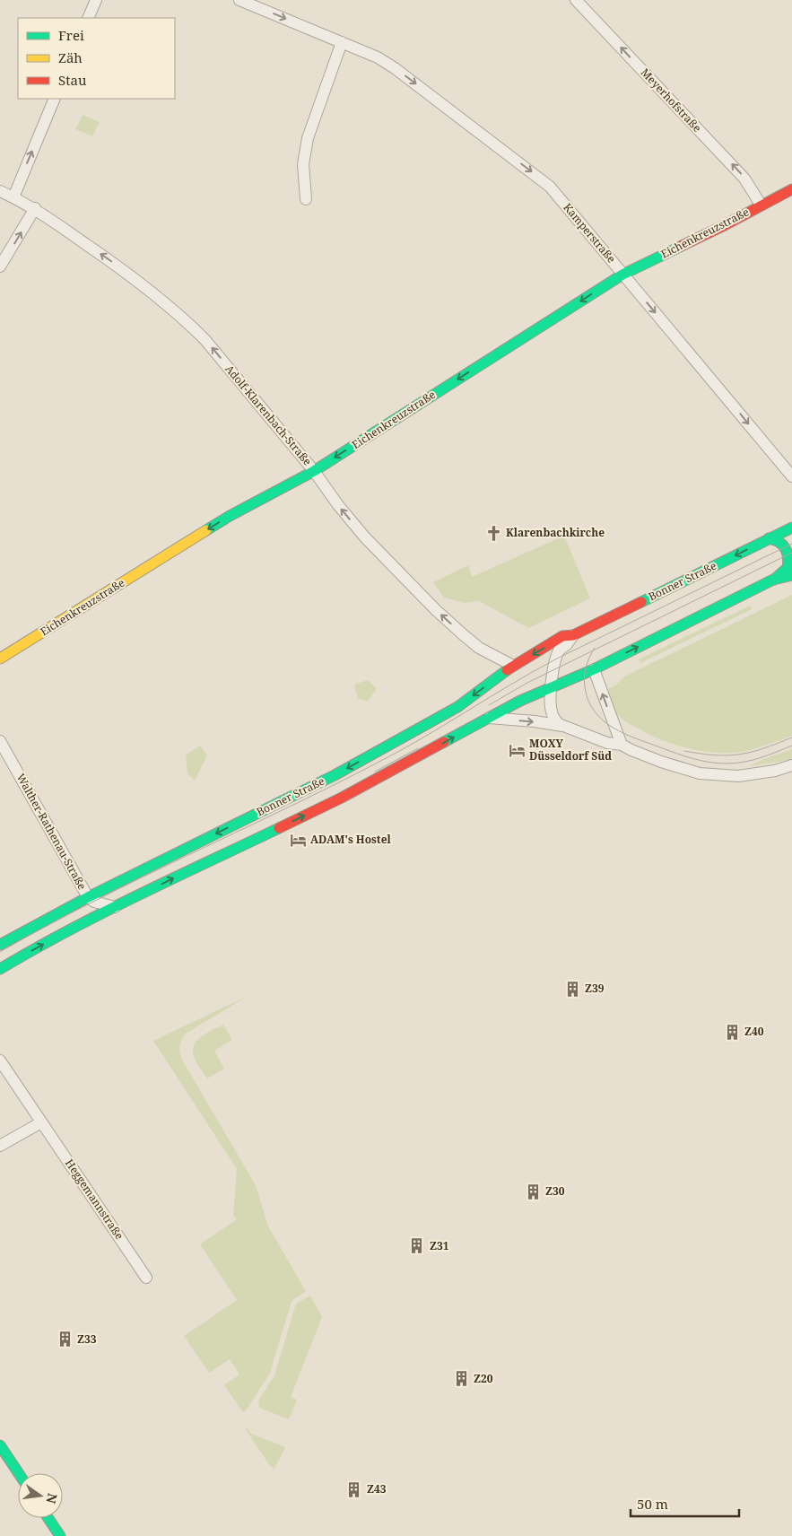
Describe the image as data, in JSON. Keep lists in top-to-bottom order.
{
  "streets": {
    "main road": ["Eichenkreuzstraße", "Bonner Straße"],
    "street": [
      "Meyerhofstraße",
      "Kamperstraße",
      "Adolf-Klarenbach-Straße",
      "Walther-Rathenau-Straße",
      "Heggemannstraße"
    ]
  },
  "crossings": [
    ["Meyerhofstraße", "Eichenkreuzstraße"],
    ["Kamperstraße", "Eichenkreuzstraße"],
    ["Eichenkreuzstraße", "Adolf-Klarenbach-Straße"],
    ["Adolf-Klarenbach-Straße", "Bonner Straße"],
    ["Bonner Straße", "Walther-Rathenau-Straße"]
  ],
  "one_way": [
    "Meyerhofstraße",
    "Kamperstraße",
    "Eichenkreuzstraße",
    "Adolf-Klarenbach-Straße"
  ],
  "places": {
    "church": ["Klarenbachkirche"],
    "hotel": ["MOXY Düsseldorf Süd", "ADAM's Hostel"],
    "building": [
      "Z39",
      "Z40",
      "Z30",
      "Z31",
      "Z33",
      "Z20",
      "Z43"
    ]
  },
  "legend": ["Frei", "Zäh", "Stau"],
  "scale_bar": "50 m",
  "north": "right"
}
